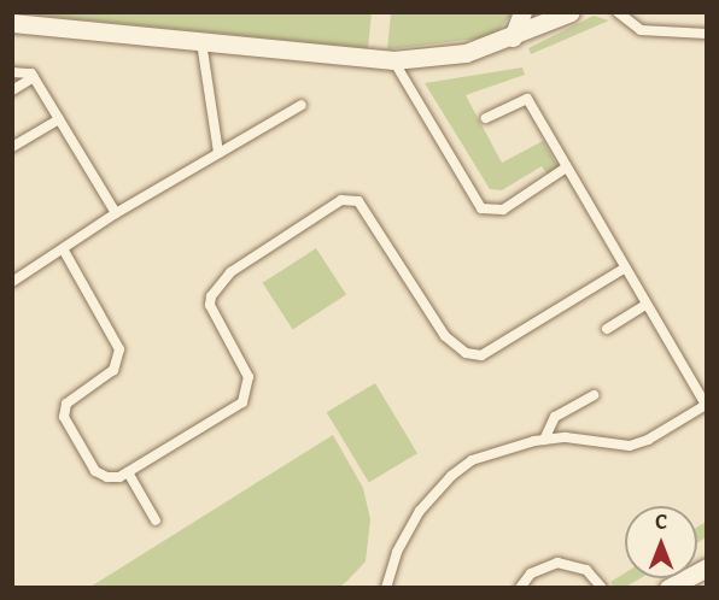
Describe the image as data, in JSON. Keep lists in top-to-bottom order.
{
  "north": "top"
}
